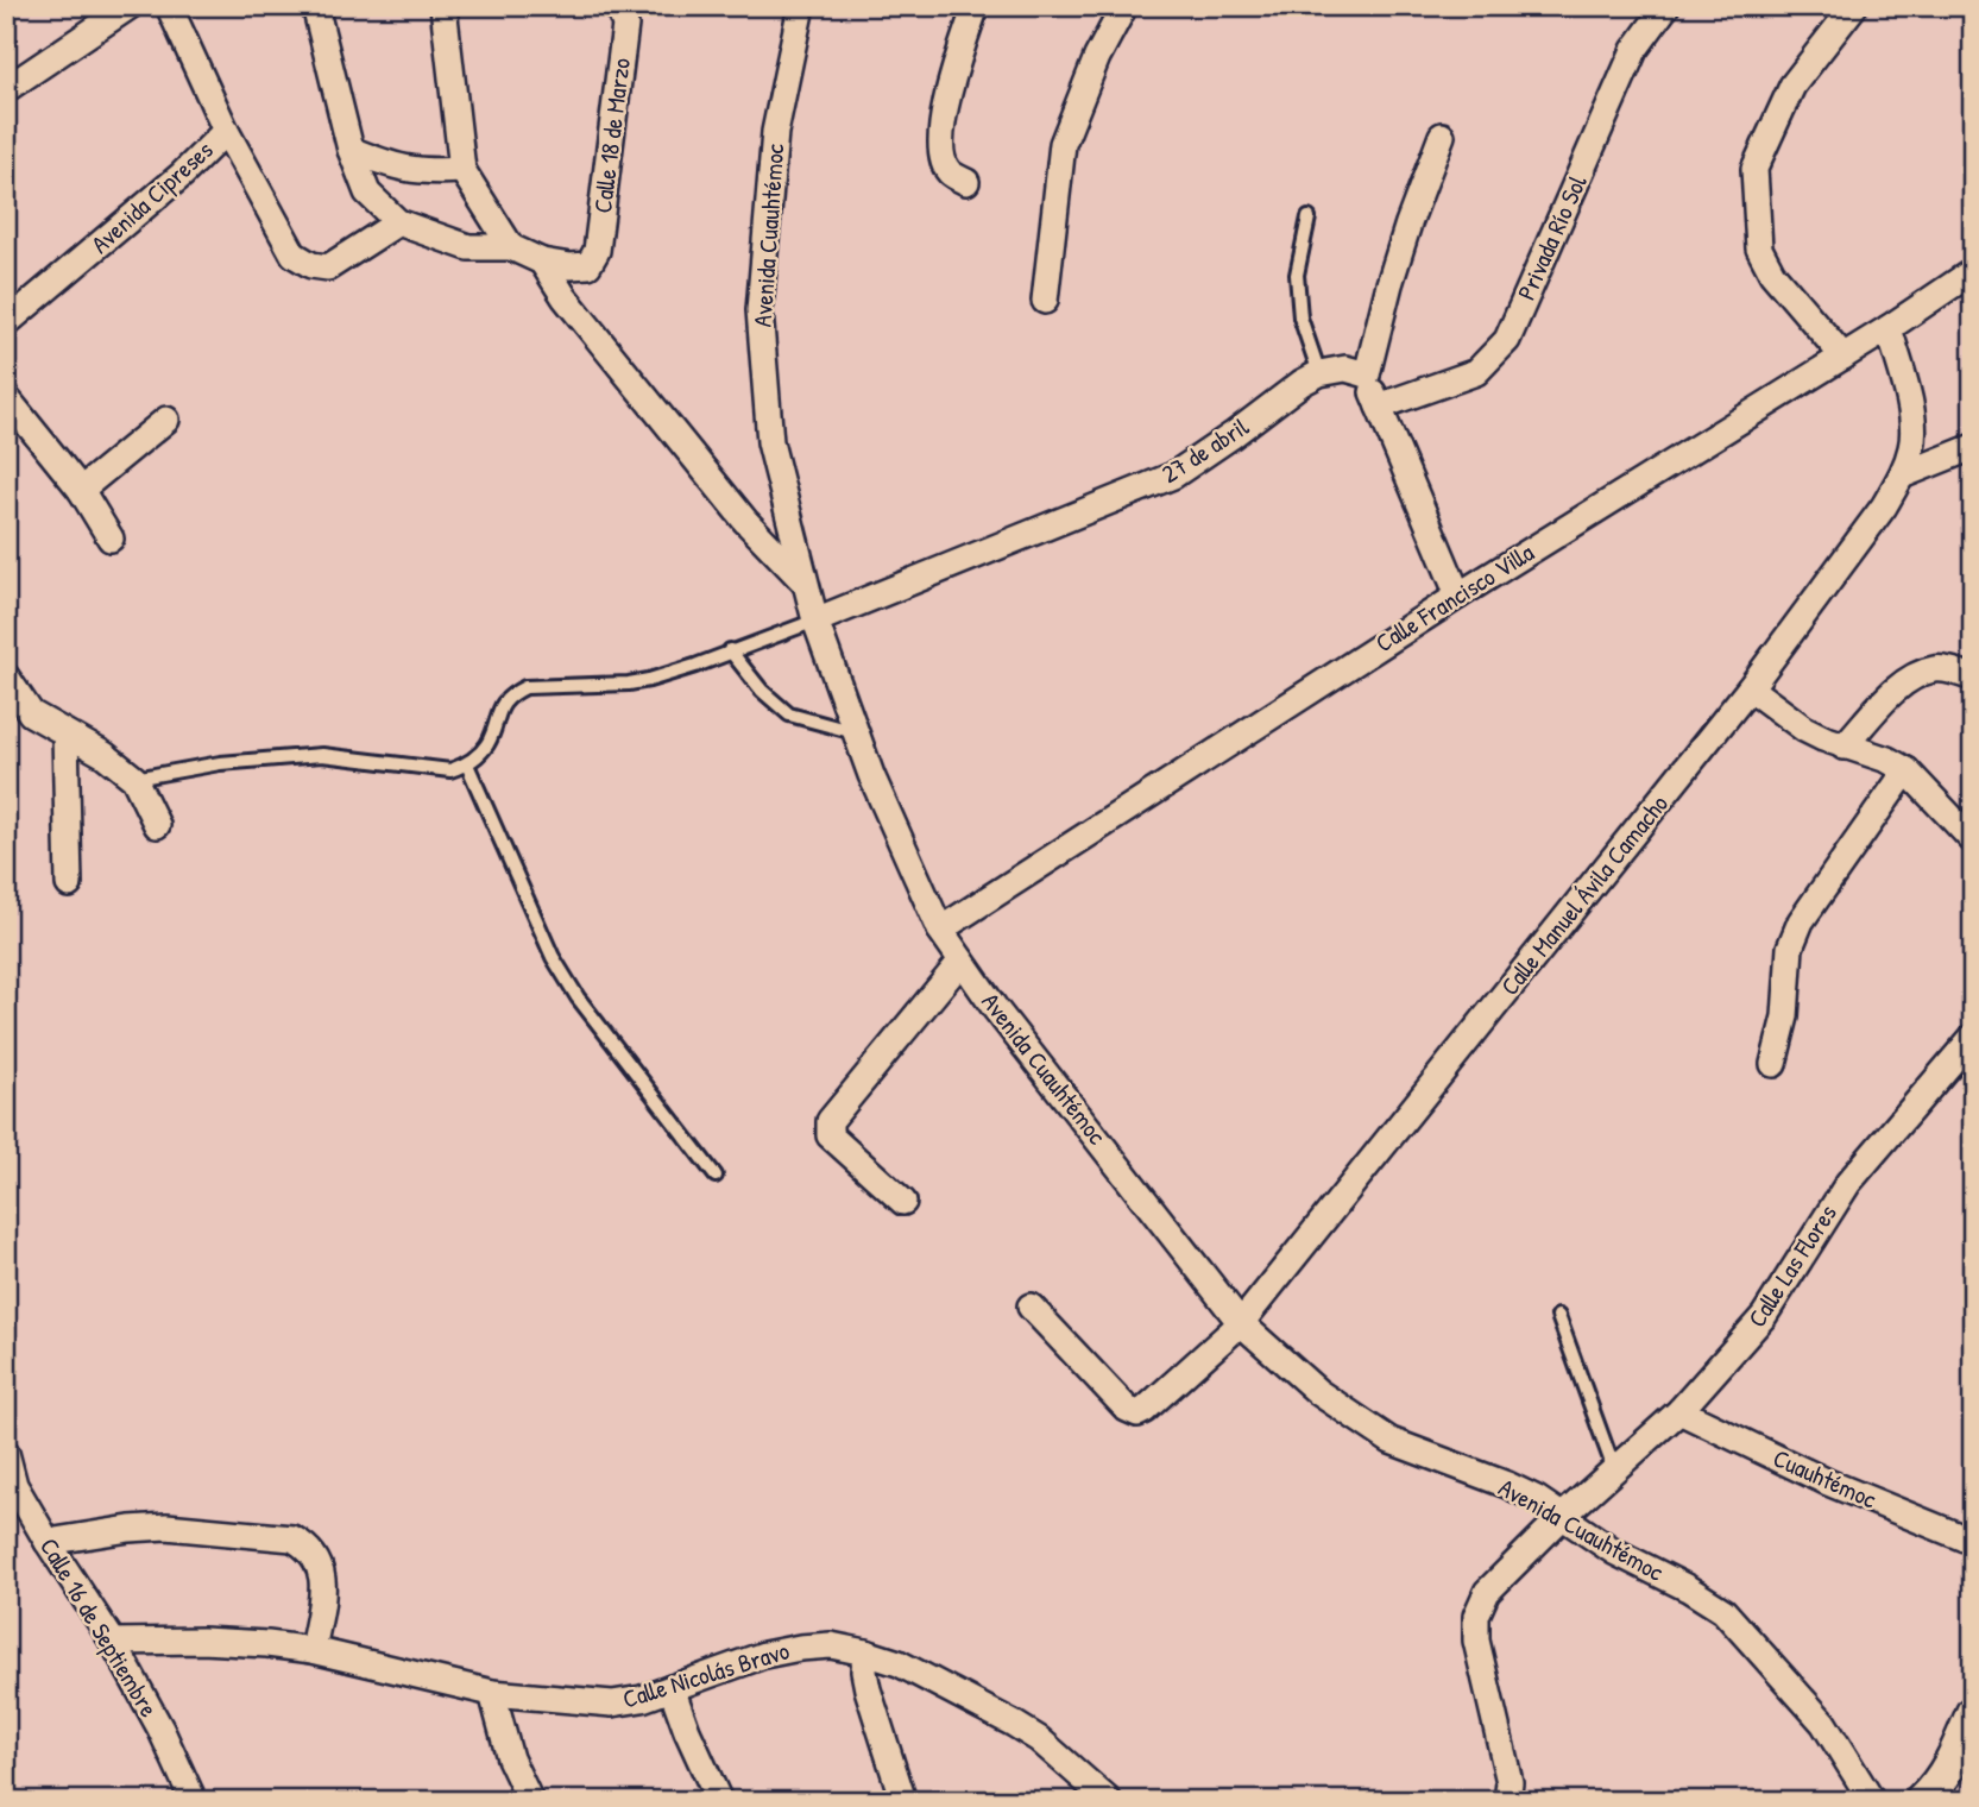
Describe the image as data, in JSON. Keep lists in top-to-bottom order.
{
  "streets": {
    "street": [
      "Calle 18 de Marzo",
      "Avenida Cipreses",
      "Avenida Cuauhtémoc",
      "Privada Río Sol",
      "27 de abril",
      "Calle Francisco Villa",
      "Calle Manuel Ávila Camacho",
      "Calle Las Flores",
      "Cuauhtémoc",
      "Calle 16 de Septiembre",
      "Calle Nicolás Bravo"
    ]
  },
  "crossings": [
    ["Avenida Cuauhtémoc", "27 de abril"],
    ["Avenida Cuauhtémoc", "Calle Francisco Villa"],
    ["Avenida Cuauhtémoc", "Calle Manuel Ávila Camacho"],
    ["Avenida Cuauhtémoc", "Calle Las Flores"],
    ["Calle Francisco Villa", "Calle Manuel Ávila Camacho"],
    ["Calle Las Flores", "Cuauhtémoc"],
    ["Calle 16 de Septiembre", "Calle Nicolás Bravo"]
  ]
}
